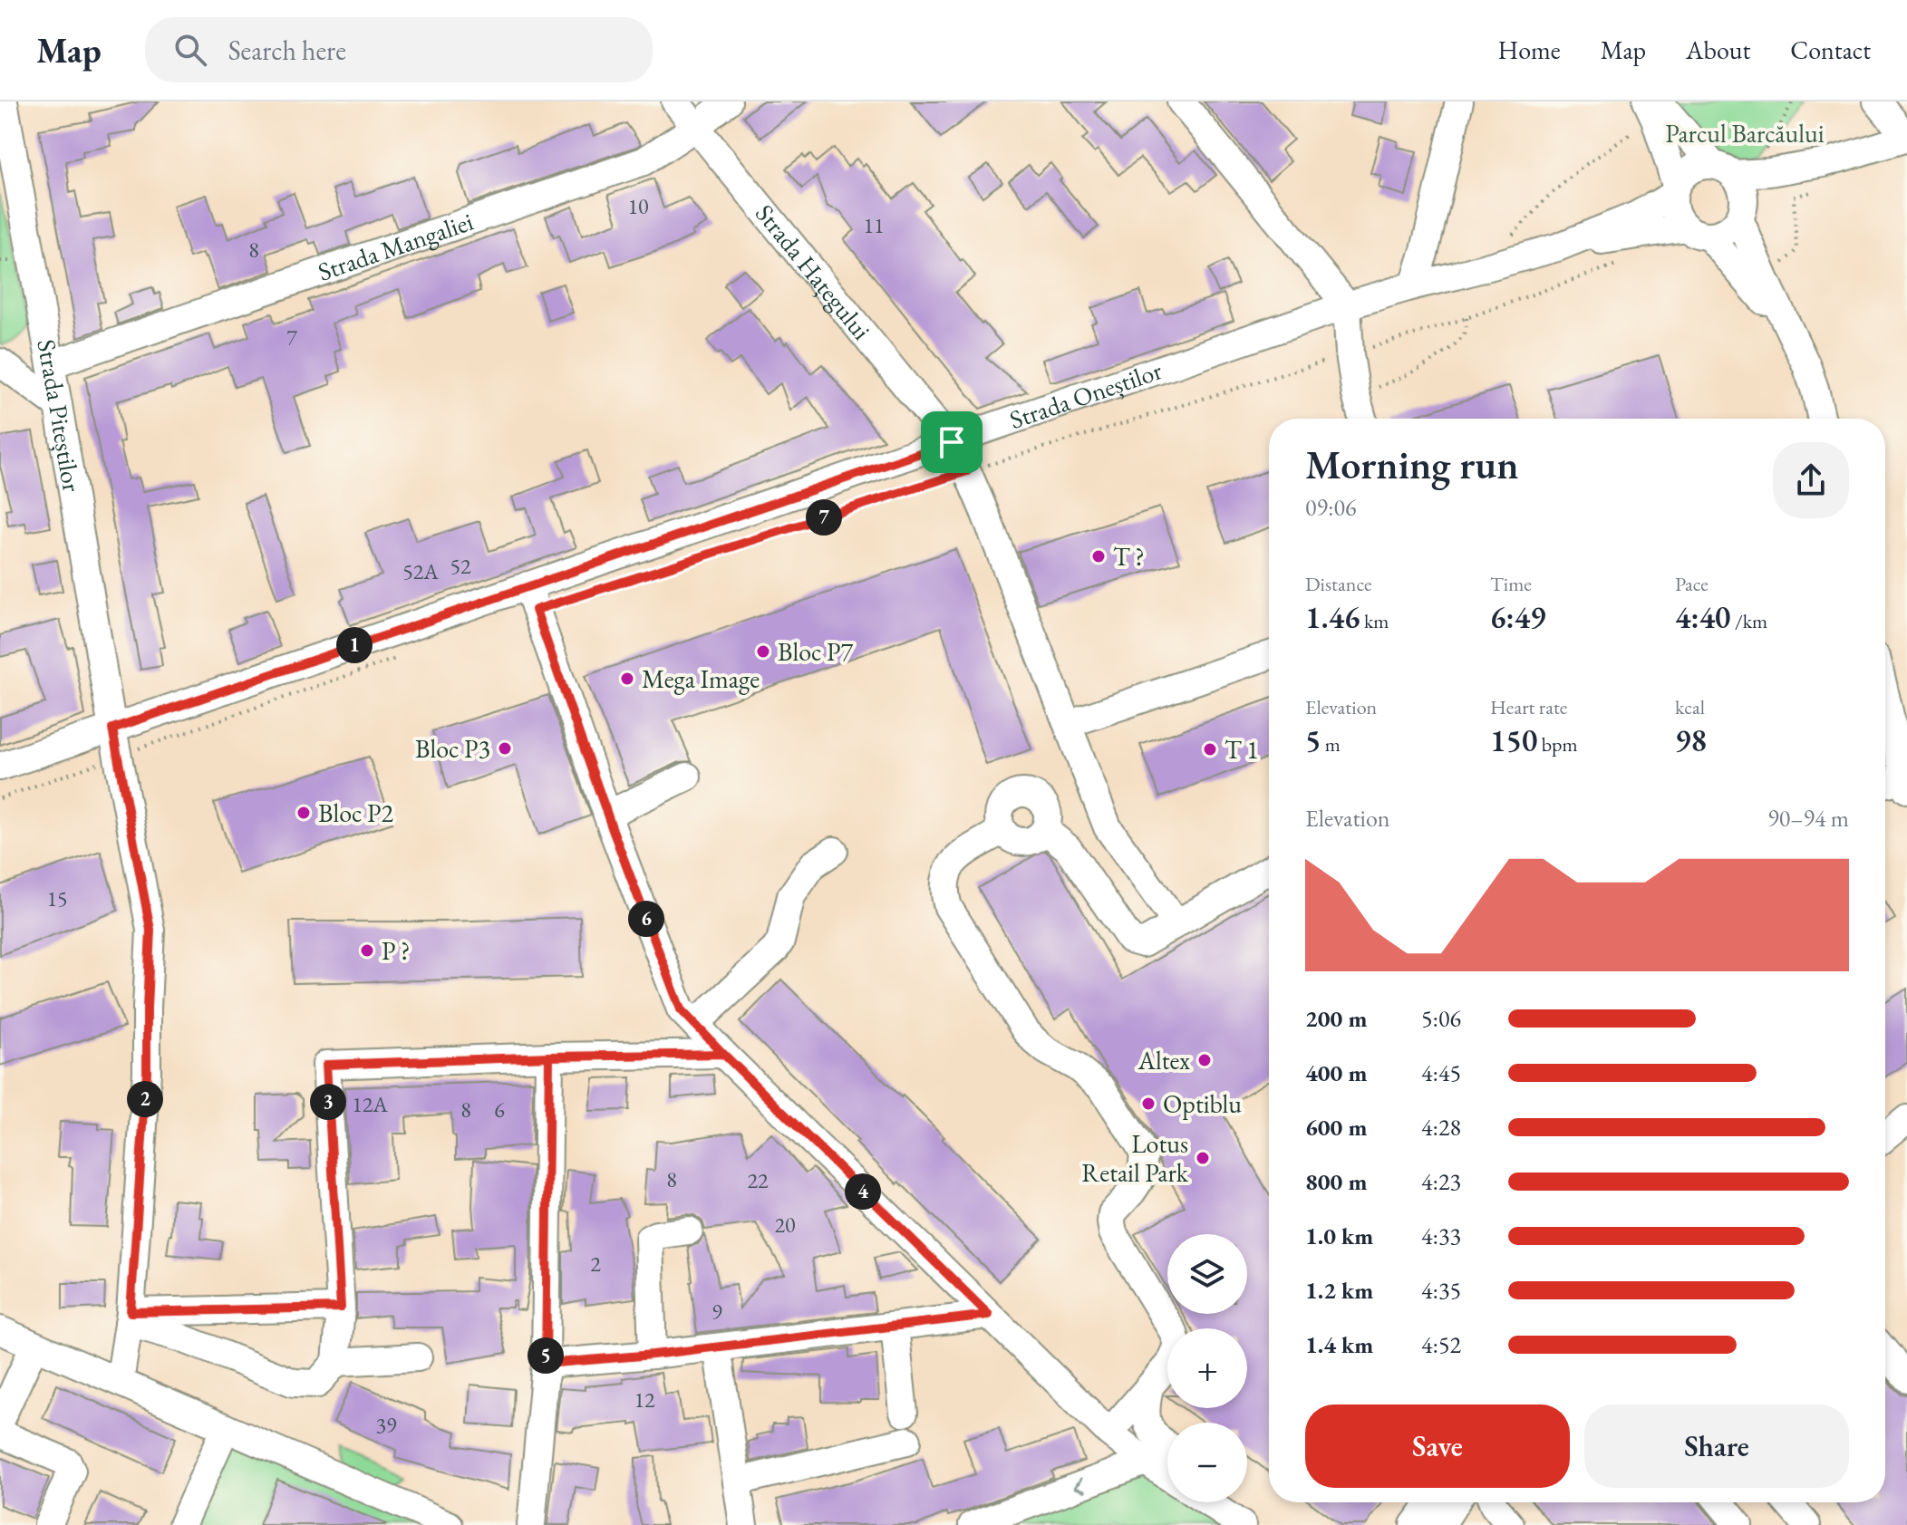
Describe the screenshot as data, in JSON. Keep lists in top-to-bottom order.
{
  "streets": {
    "street": [
      "Strada Mangaliei",
      "Strada Hațegului",
      "Strada Oneștilor",
      "Strada Piteștilor"
    ]
  },
  "crossings": [
    ["Strada Mangaliei", "Strada Hațegului"],
    ["Strada Mangaliei", "Strada Piteștilor"],
    ["Strada Hațegului", "Strada Oneștilor"],
    ["Strada Oneștilor", "Strada Piteștilor"]
  ],
  "parks": ["Parcul Barcăului"],
  "places": [
    "T ?",
    "Bloc P7",
    "Mega Image",
    "Bloc P3",
    "T 1",
    "Bloc P2",
    "P ?",
    "Altex",
    "Optiblu",
    "Lotus Retail Park"
  ],
  "house_numbers": [
    "10",
    "11",
    "8",
    "7",
    "52",
    "52A",
    "15",
    "12A",
    "8",
    "6",
    "8",
    "22",
    "20",
    "2",
    "9",
    "12",
    "39"
  ],
  "page": {
    "header": "Map",
    "search": "Search here",
    "nav": [
      "Home",
      "Map",
      "About",
      "Contact"
    ],
    "heading": ["Morning run", "09:06"],
    "pins": [
      "7",
      "1",
      "6",
      "2",
      "3",
      "4",
      "5"
    ],
    "stats": [
      ["Distance", "1.46 km"],
      ["Time", "6:49"],
      ["Pace", "4:40 /km"],
      ["Elevation", "5 m"],
      ["Heart rate", "150 bpm"],
      ["kcal", "98"]
    ],
    "chart": ["Elevation", "90–94 m"],
    "list": [
      {
        "name": "200 m",
        "note": "5:06"
      },
      {
        "name": "400 m",
        "note": "4:45"
      },
      {
        "name": "600 m",
        "note": "4:28"
      },
      {
        "name": "800 m",
        "note": "4:23"
      },
      {
        "name": "1.0 km",
        "note": "4:33"
      },
      {
        "name": "1.2 km",
        "note": "4:35"
      },
      {
        "name": "1.4 km",
        "note": "4:52"
      }
    ],
    "map_buttons": ["+", "−"],
    "buttons": ["Save", "Share"]
  }
}
